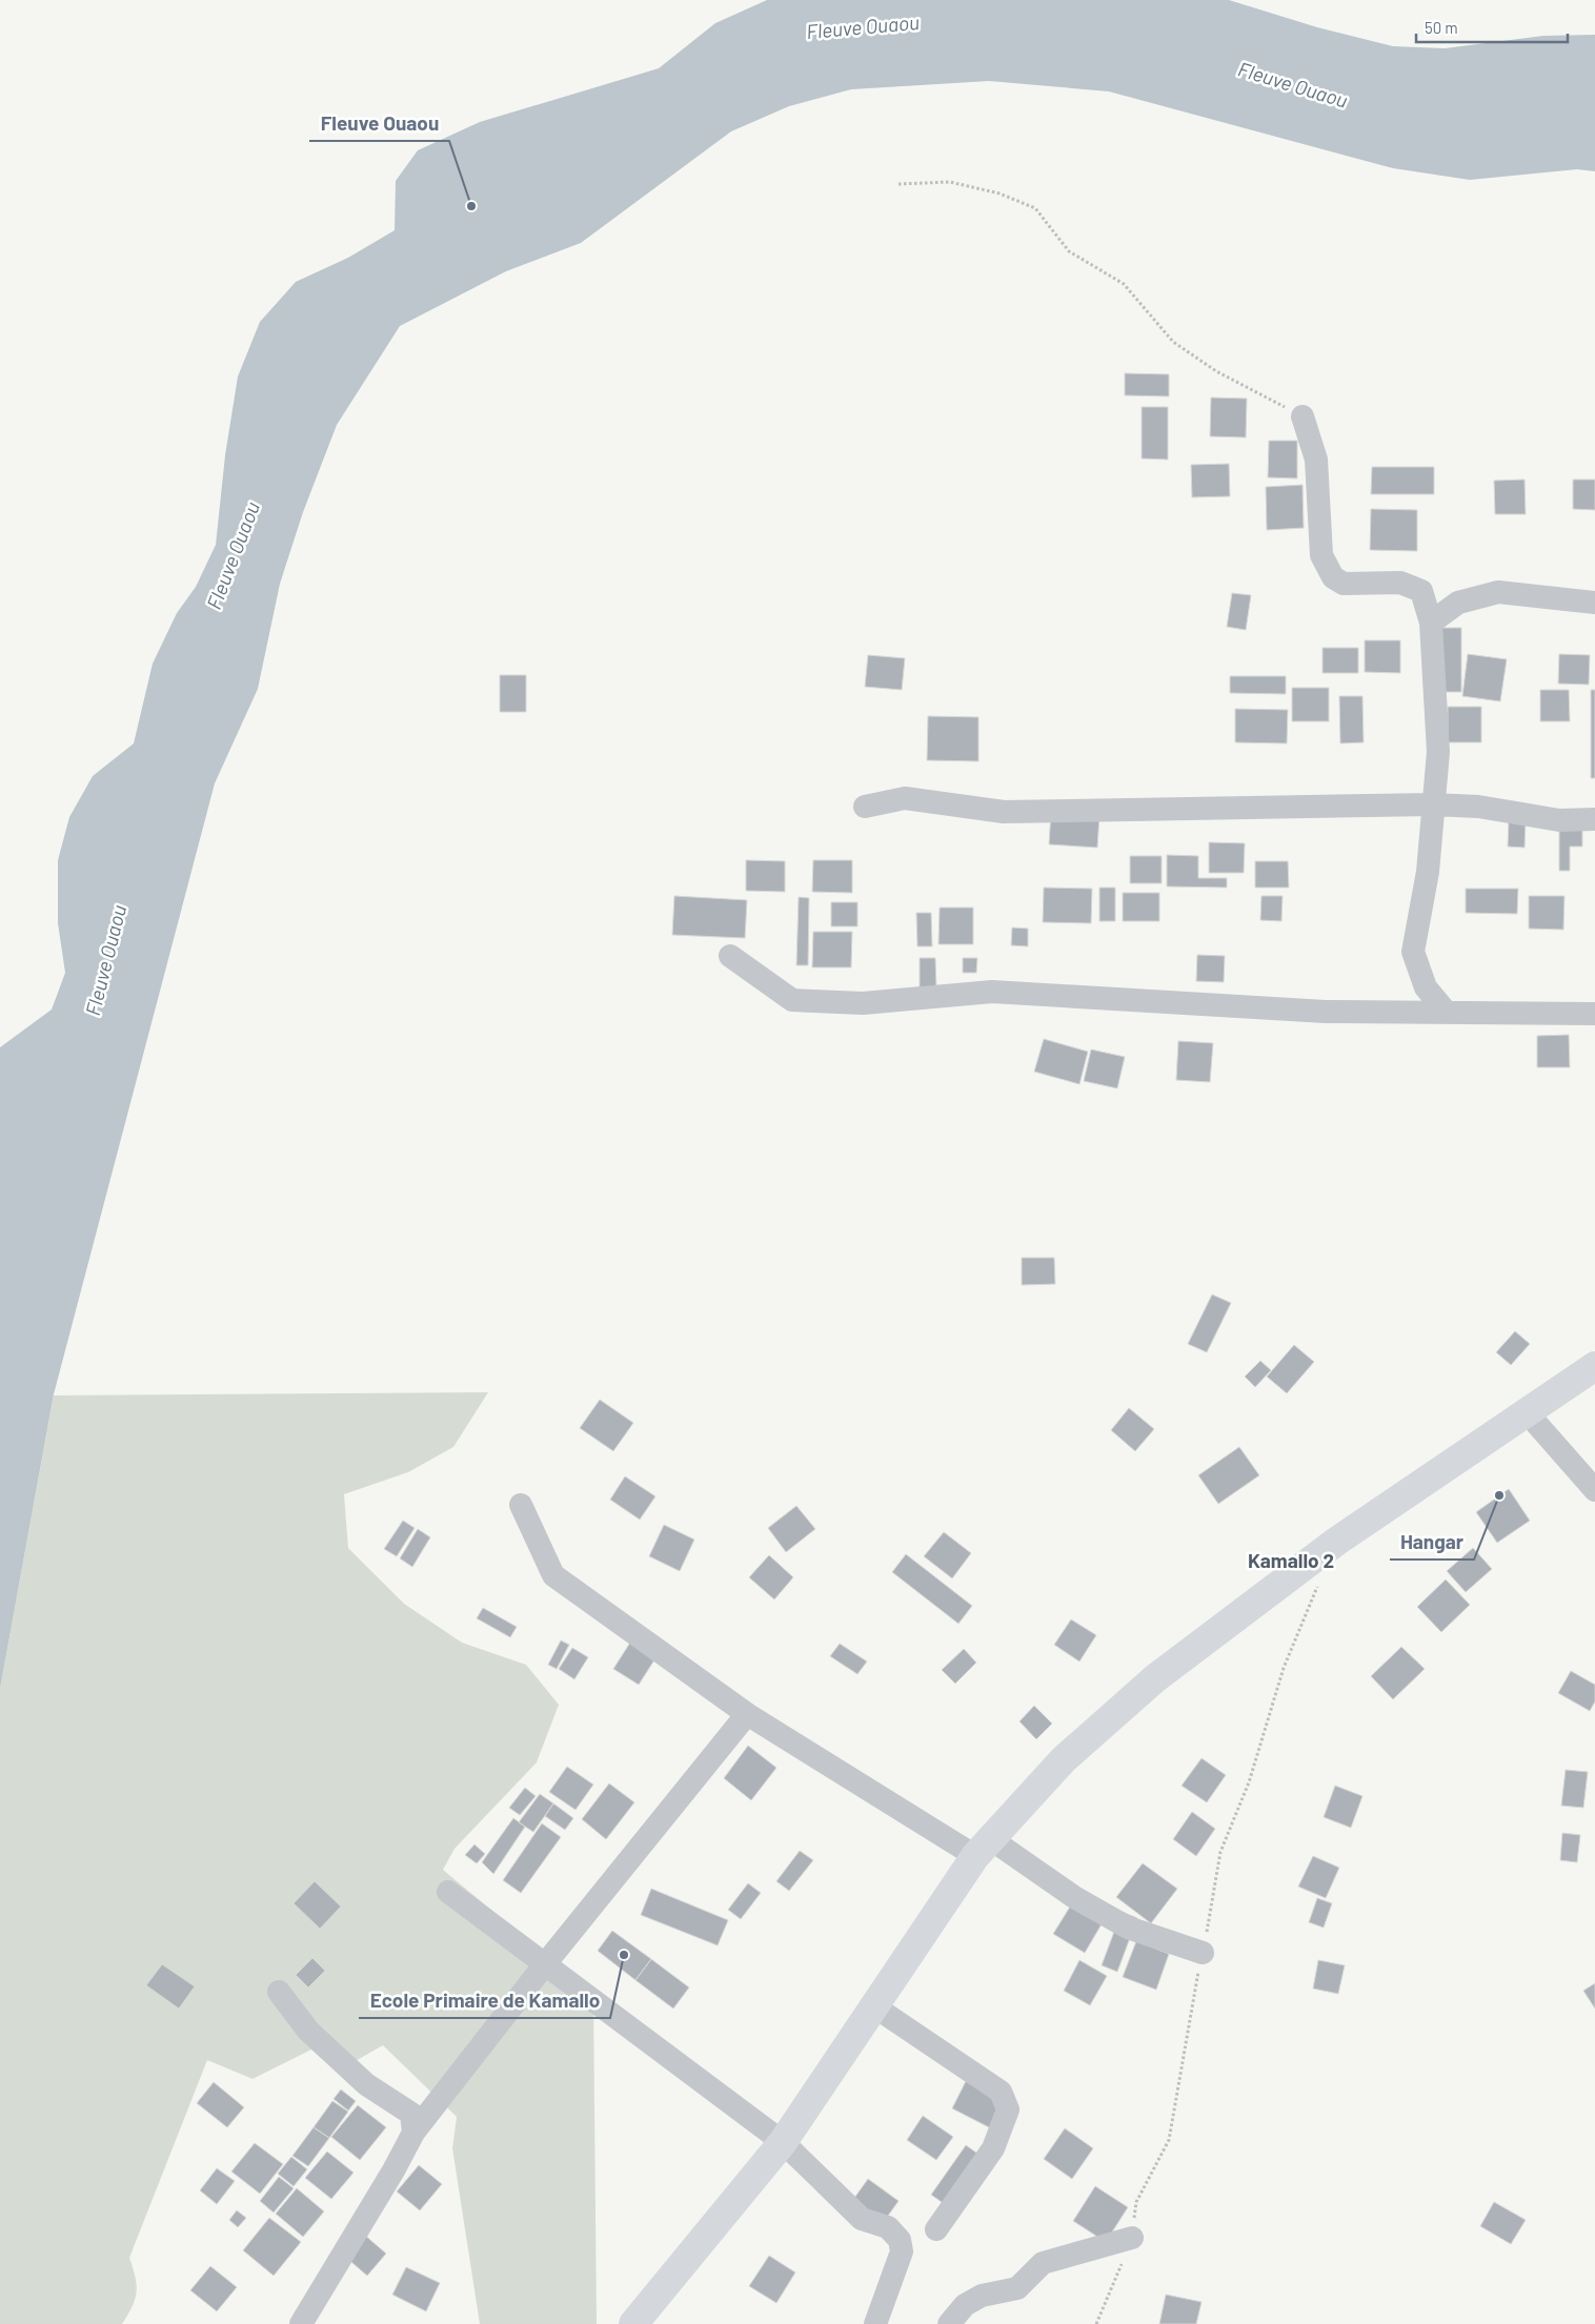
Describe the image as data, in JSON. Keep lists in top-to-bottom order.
{
  "districts": ["Kamallo 2"],
  "water": ["Fleuve Ouaou"],
  "places": ["Fleuve Ouaou", "Hangar", "Ecole Primaire de Kamallo"],
  "scale_bar": "50 m"
}
